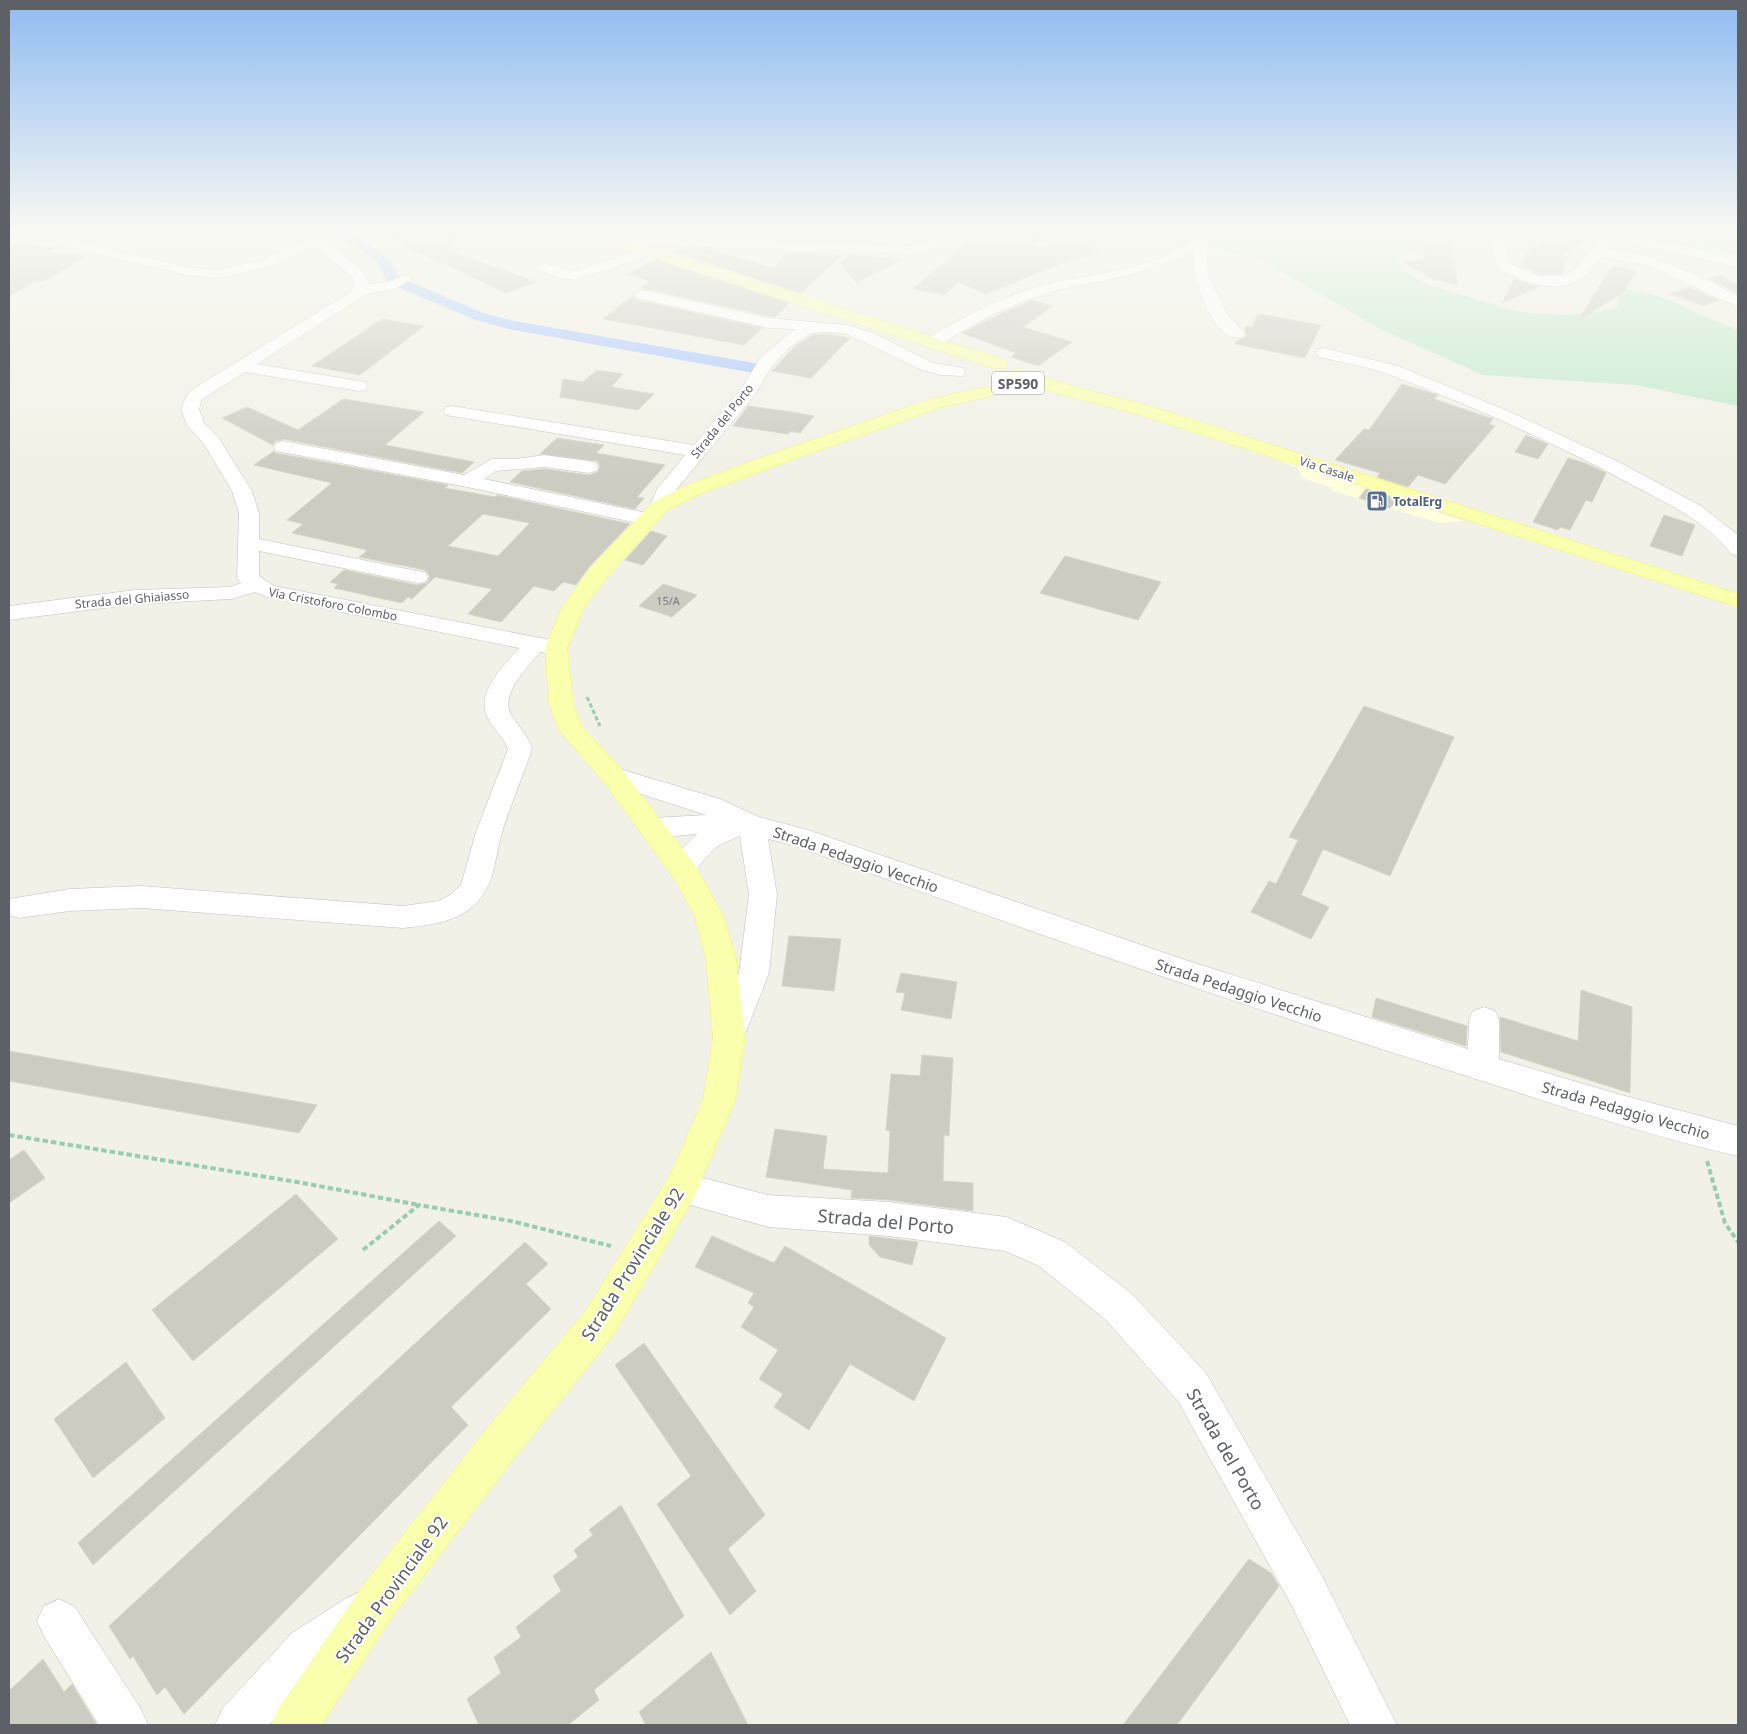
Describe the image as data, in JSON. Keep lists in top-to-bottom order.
{
  "streets": {
    "main road": ["SP590", "Via Casale", "Strada Provinciale 92"],
    "street": [
      "Strada del Porto",
      "Strada del Ghiaiasso",
      "Via Cristoforo Colombo",
      "Strada Pedaggio Vecchio"
    ]
  },
  "crossings": [
    ["SP590", "Via Casale"],
    ["Strada del Porto", "Strada Provinciale 92"],
    ["Strada del Ghiaiasso", "Via Cristoforo Colombo"],
    ["Via Cristoforo Colombo", "Strada Provinciale 92"],
    ["Strada Pedaggio Vecchio", "Strada Provinciale 92"]
  ],
  "places": {
    "fuel station": ["TotalErg"]
  },
  "house_numbers": ["15/A"]
}
